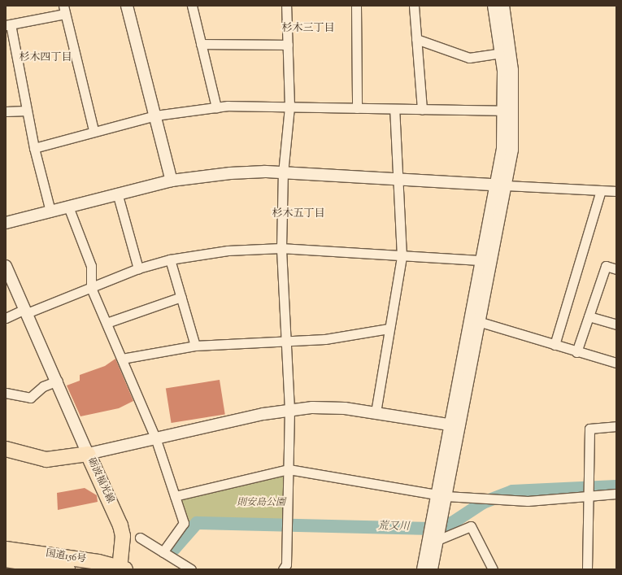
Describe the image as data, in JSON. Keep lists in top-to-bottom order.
{
  "streets": {
    "main road": ["砺波福光線", "国道156号"]
  },
  "crossings": [
    ["砺波福光線", "国道156号"]
  ],
  "districts": ["杉木三丁目", "杉木四丁目", "杉木五丁目"],
  "water": ["荒又川"],
  "parks": ["則安島公園"]
}
